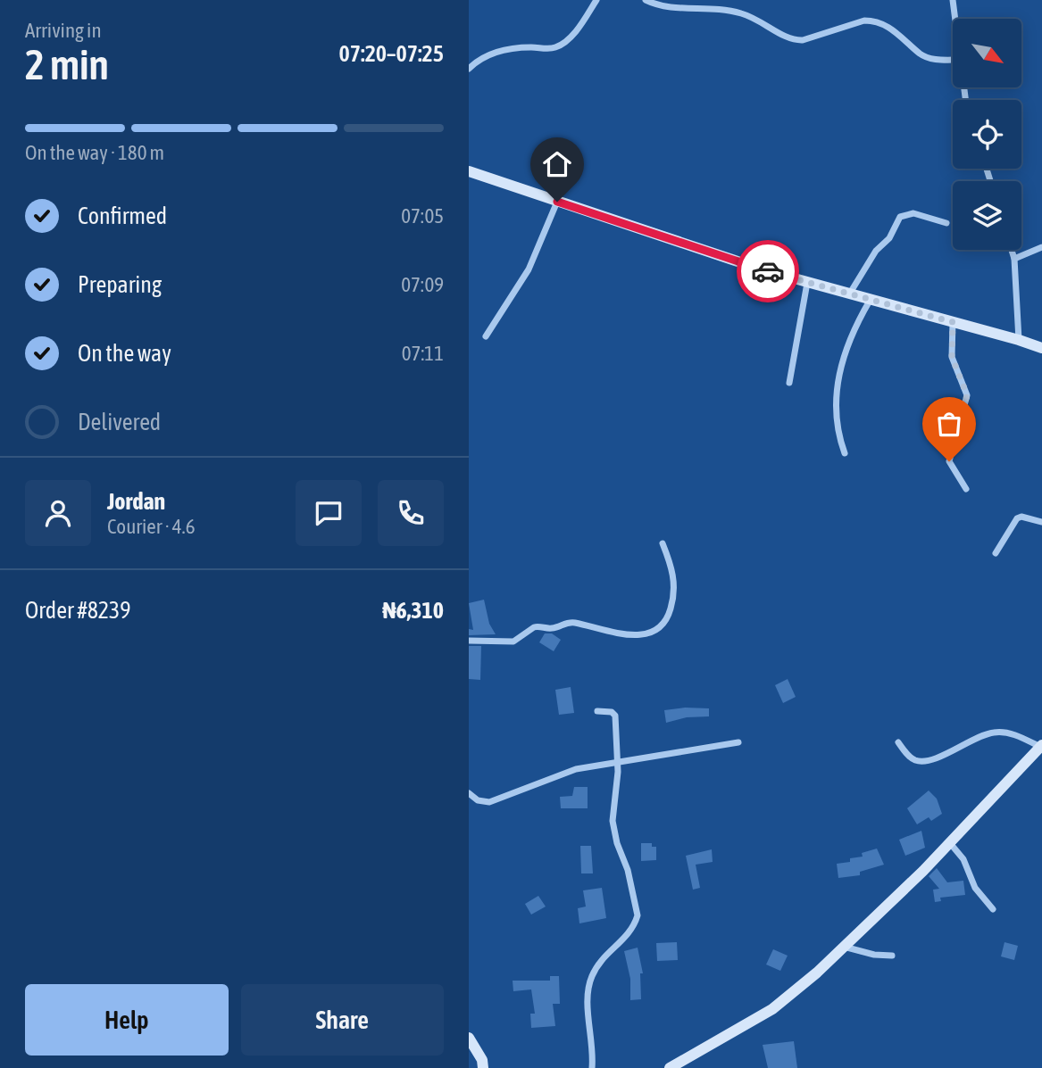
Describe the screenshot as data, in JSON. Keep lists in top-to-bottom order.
{
  "north": "bottom right",
  "page": {
    "heading": ["2 min", "Arriving in", "07:20–07:25"],
    "panel": [
      "Jordan",
      "Courier · 4.6",
      "Order #8239",
      "₦6,310"
    ],
    "bar": "On the way · 180 m",
    "list": [
      ["Confirmed", "07:05"],
      ["Preparing", "07:09"],
      ["On the way", "07:11"],
      "Delivered"
    ],
    "buttons": ["Help", "Share"]
  }
}
